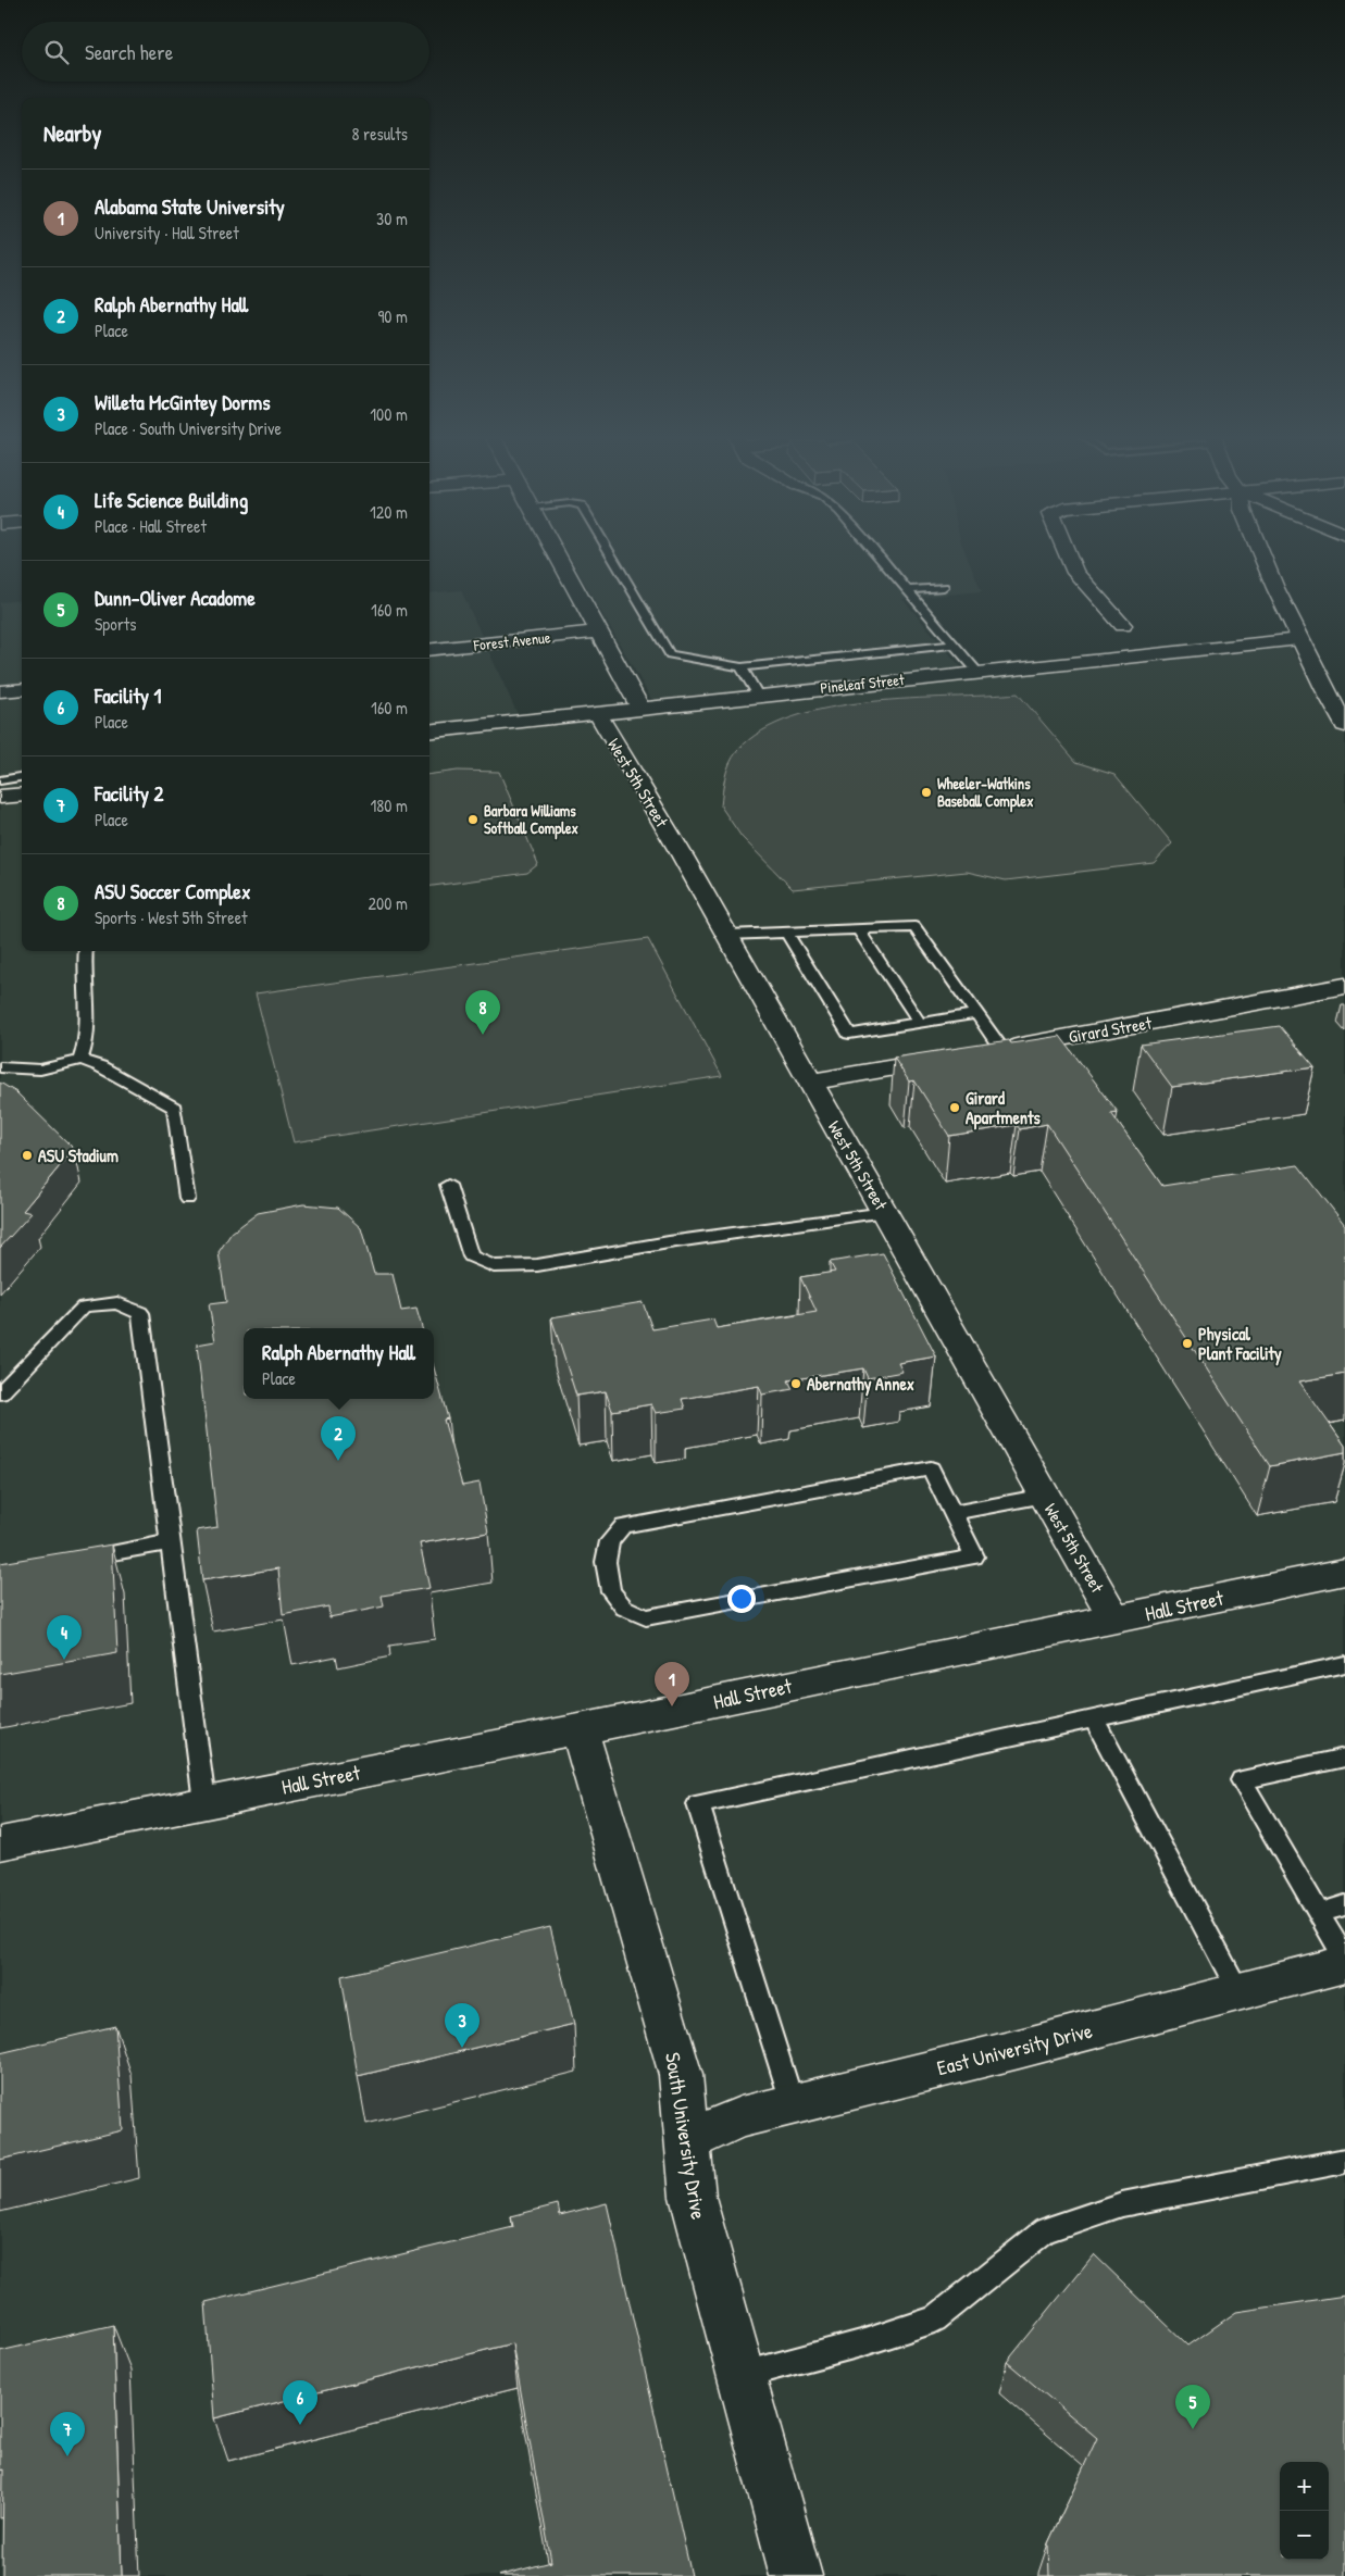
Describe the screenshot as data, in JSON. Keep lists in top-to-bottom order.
{
  "streets": {
    "street": [
      "Forest Avenue",
      "Pineleaf Street",
      "West 5th Street",
      "Girard Street",
      "Hall Street",
      "East University Drive",
      "South University Drive"
    ]
  },
  "crossings": [
    ["Pineleaf Street", "West 5th Street"],
    ["West 5th Street", "Girard Street"],
    ["West 5th Street", "Hall Street"],
    ["Hall Street", "South University Drive"],
    ["East University Drive", "South University Drive"]
  ],
  "places": [
    "Wheeler-Watkins Baseball Complex",
    "Barbara Williams Softball Complex",
    "Girard Apartments",
    "ASU Stadium",
    "Physical Plant Facility",
    "Abernathy Annex"
  ],
  "page": {
    "search": "Search here",
    "heading": ["Nearby", "8 results"],
    "list": [
      {
        "mark": "1",
        "name": "Alabama State University",
        "note": "University · Hall Street",
        "value": "30 m"
      },
      {
        "mark": "2",
        "name": "Ralph Abernathy Hall",
        "note": "Place",
        "value": "90 m"
      },
      {
        "mark": "3",
        "name": "Willeta McGintey Dorms",
        "note": "Place · South University Drive",
        "value": "100 m"
      },
      {
        "mark": "4",
        "name": "Life Science Building",
        "note": "Place · Hall Street",
        "value": "120 m"
      },
      {
        "mark": "5",
        "name": "Dunn-Oliver Acadome",
        "note": "Sports",
        "value": "160 m"
      },
      {
        "mark": "6",
        "name": "Facility 1",
        "note": "Place",
        "value": "160 m"
      },
      {
        "mark": "7",
        "name": "Facility 2",
        "note": "Place",
        "value": "180 m"
      },
      {
        "mark": "8",
        "name": "ASU Soccer Complex",
        "note": "Sports · West 5th Street",
        "value": "200 m"
      }
    ],
    "pins": [
      "8",
      "2",
      "4",
      "1",
      "3",
      "6",
      "5",
      "7"
    ],
    "popup": ["Ralph Abernathy Hall", "Place"],
    "map_buttons": ["+", "−"]
  }
}
